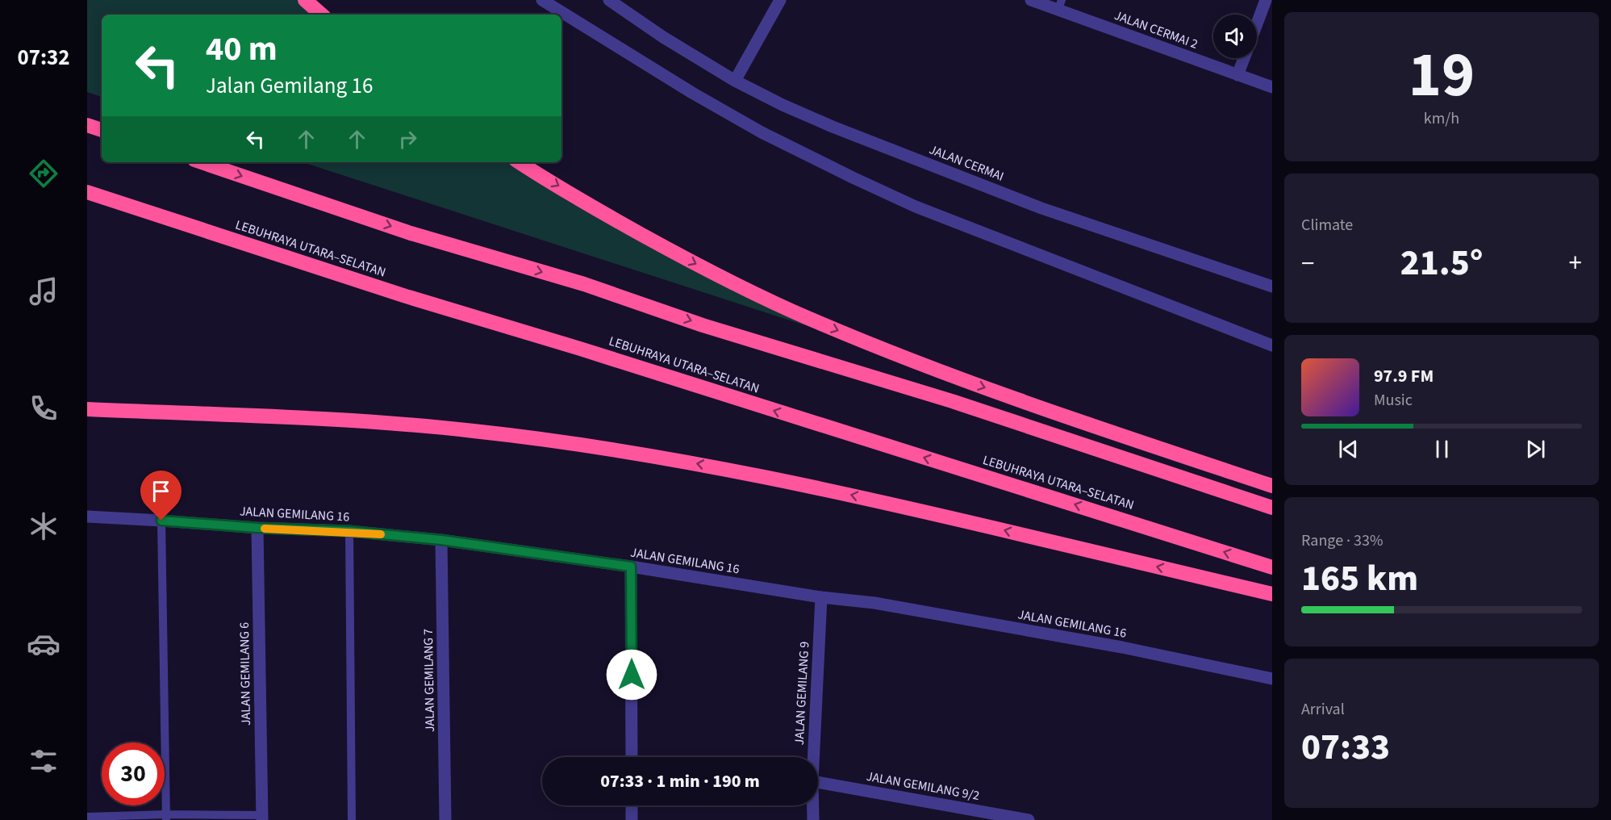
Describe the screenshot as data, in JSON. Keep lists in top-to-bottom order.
{
  "streets": {
    "highway": ["LEBUHRAYA UTARA–SELATAN"],
    "street": [
      "JALAN CERMAI 2",
      "JALAN CERMAI",
      "JALAN GEMILANG 16",
      "JALAN GEMILANG 6",
      "JALAN GEMILANG 7",
      "JALAN GEMILANG 9",
      "JALAN GEMILANG 9/2"
    ]
  },
  "crossings": [
    ["JALAN GEMILANG 16", "JALAN GEMILANG 6"],
    ["JALAN GEMILANG 16", "JALAN GEMILANG 7"],
    ["JALAN GEMILANG 16", "JALAN GEMILANG 9"]
  ],
  "page": {
    "tabs": "07:32",
    "tile": [
      ["19", "km/h"],
      "Climate",
      ["Range · 33%", "165 km"],
      ["Arrival", "07:33"]
    ],
    "turn": ["40 m", "Jalan Gemilang 16"],
    "heat": ["−", "21.5°", "+"],
    "song": ["97.9 FM", "Music"],
    "limit": "30",
    "trip": "07:33 · 1 min · 190 m"
  }
}
